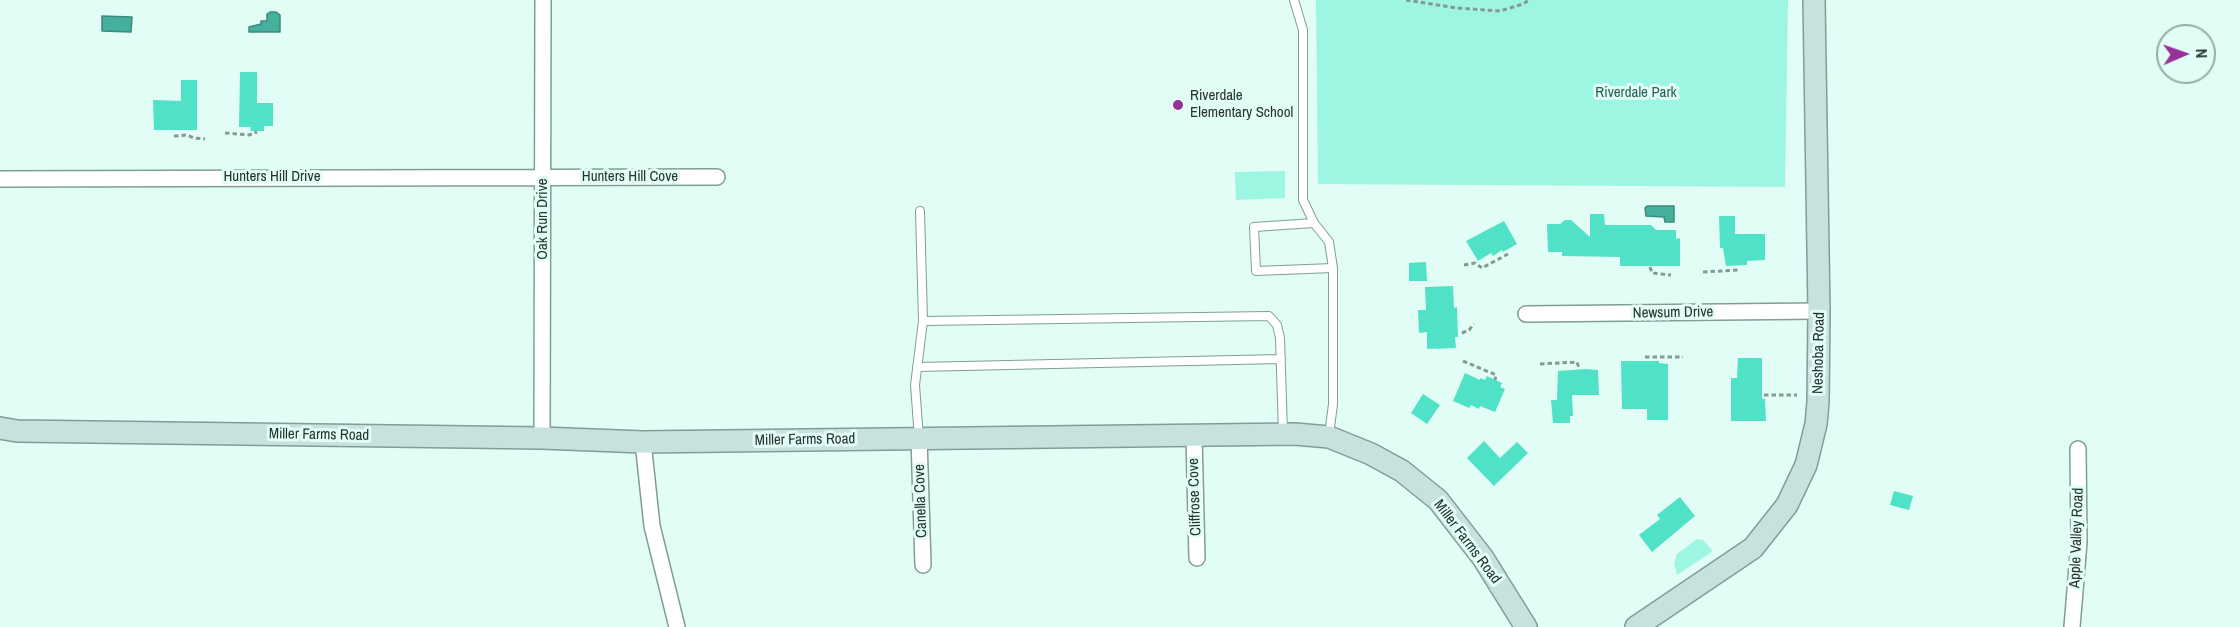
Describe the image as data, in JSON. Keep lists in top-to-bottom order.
{
  "streets": {
    "street": [
      "Hunters Hill Drive",
      "Hunters Hill Cove",
      "Oak Run Drive",
      "Newsum Drive",
      "Neshoba Road",
      "Miller Farms Road",
      "Cliffrose Cove",
      "Canella Cove",
      "Apple Valley Road"
    ]
  },
  "crossings": [
    ["Hunters Hill Drive", "Hunters Hill Cove"],
    ["Hunters Hill Drive", "Oak Run Drive"],
    ["Hunters Hill Cove", "Oak Run Drive"],
    ["Oak Run Drive", "Miller Farms Road"],
    ["Newsum Drive", "Neshoba Road"],
    ["Miller Farms Road", "Cliffrose Cove"],
    ["Miller Farms Road", "Canella Cove"]
  ],
  "parks": ["Riverdale Park"],
  "places": ["Riverdale Elementary School"],
  "north": "right"
}
